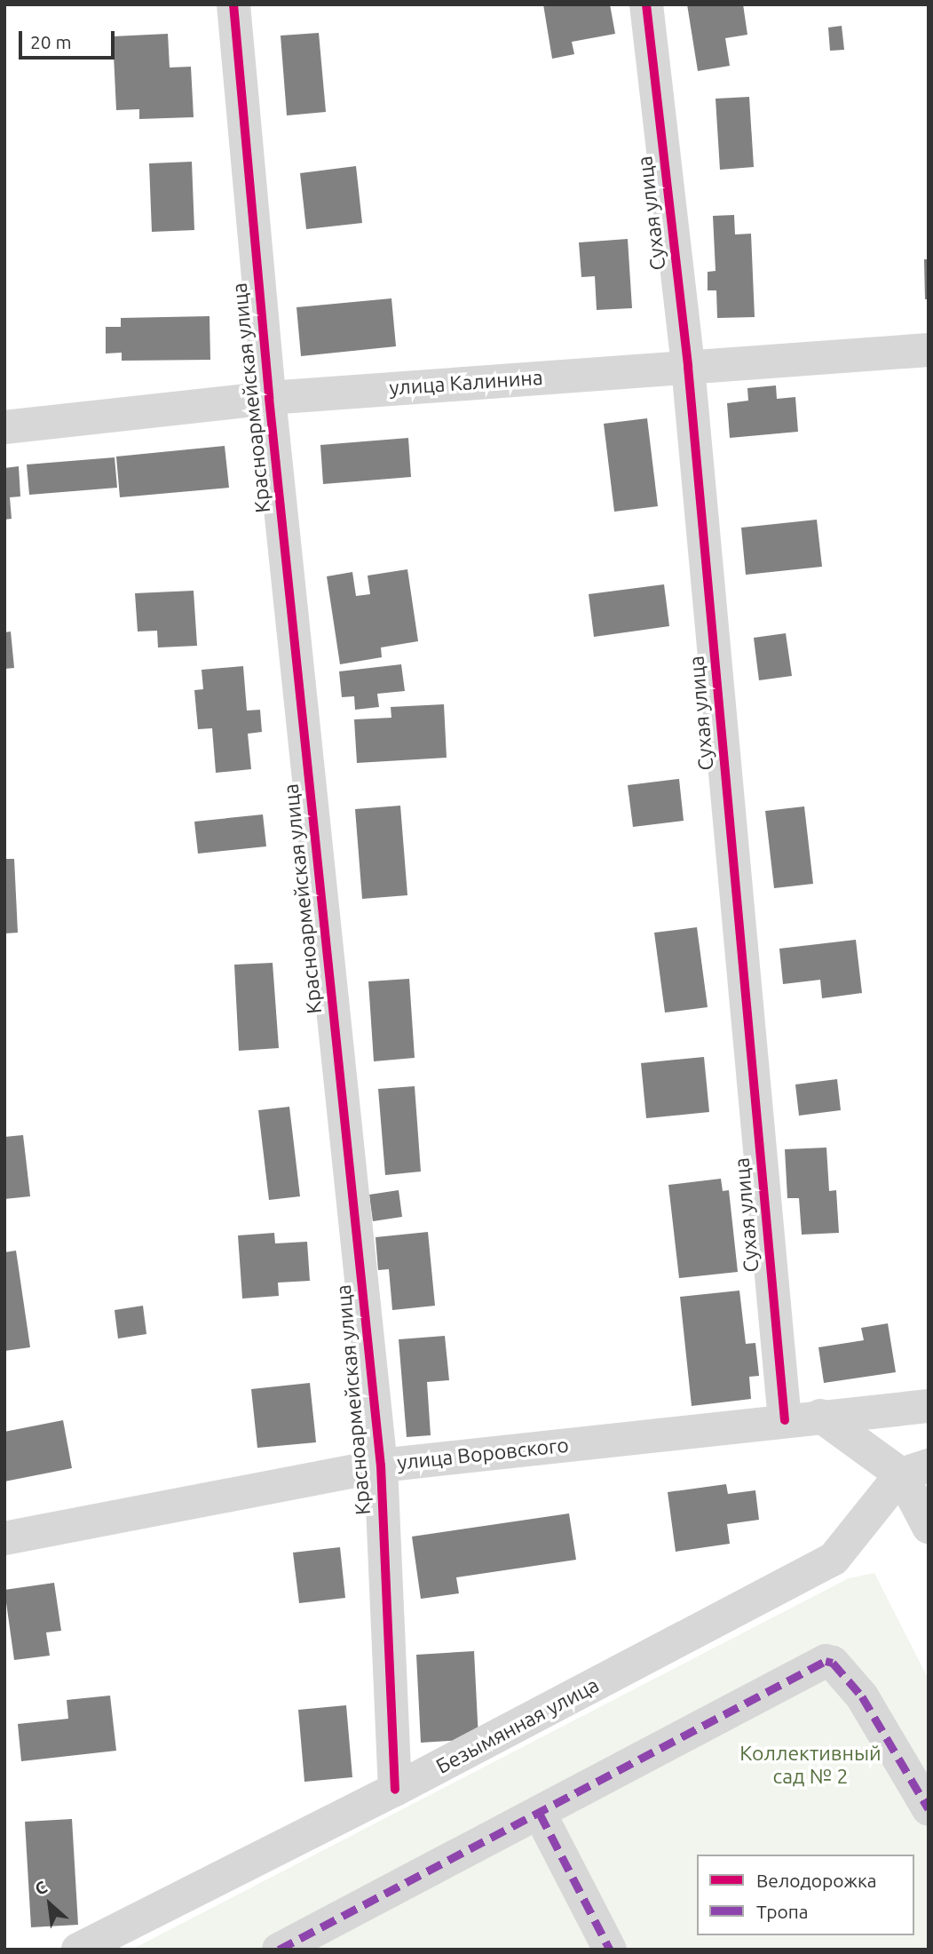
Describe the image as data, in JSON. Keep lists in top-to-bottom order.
{
  "streets": {
    "street": [
      "Сухая улица",
      "улица Калинина",
      "Красноармейская улица",
      "улица Воровского",
      "Безымянная улица"
    ]
  },
  "crossings": [
    ["Сухая улица", "улица Калинина"],
    ["Сухая улица", "улица Воровского"],
    ["улица Калинина", "Красноармейская улица"],
    ["Красноармейская улица", "улица Воровского"],
    ["Красноармейская улица", "Безымянная улица"]
  ],
  "parks": ["Коллективный сад № 2"],
  "legend": ["Велодорожка", "Тропа"],
  "scale_bar": "20 m",
  "north": "top left"
}
